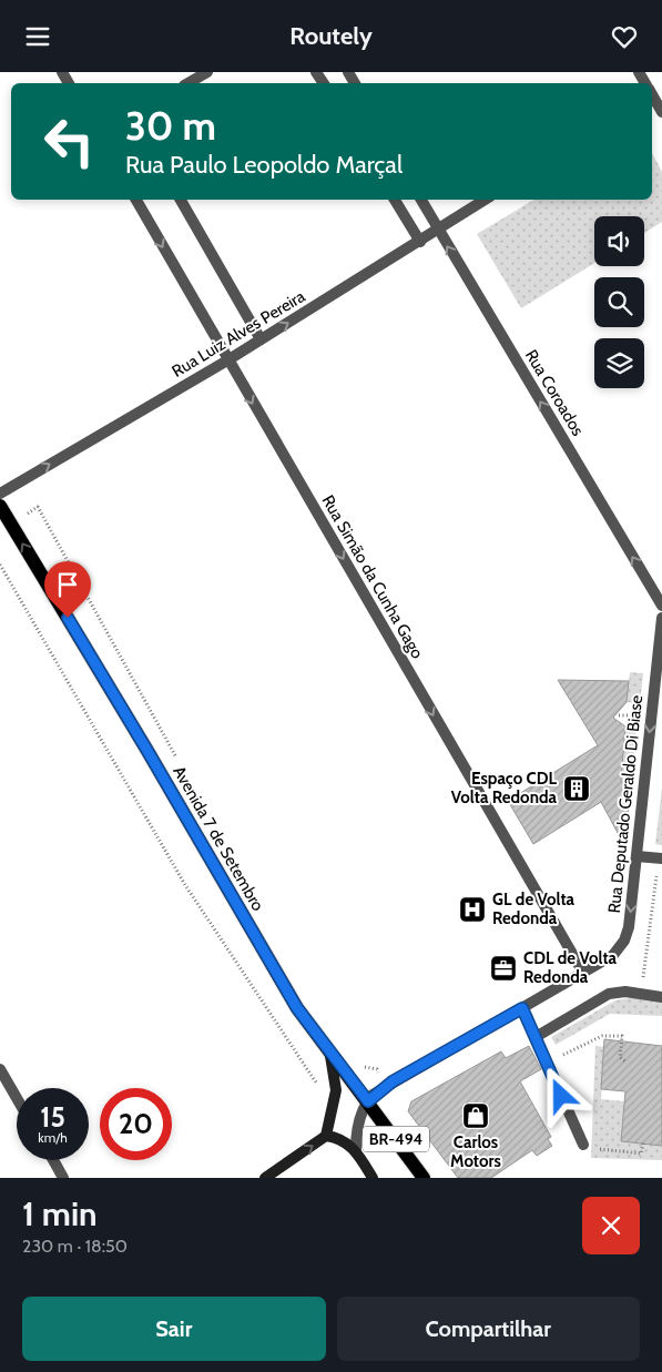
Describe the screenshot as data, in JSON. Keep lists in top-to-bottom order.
{
  "streets": {
    "main road": ["Avenida 7 de Setembro", "BR-494"],
    "street": [
      "Rua Luiz Alves Pereira",
      "Rua Coroados",
      "Rua Simão da Cunha Gago",
      "Rua Deputado Geraldo Di Biase"
    ]
  },
  "crossings": [
    ["Rua Luiz Alves Pereira", "Rua Coroados"],
    ["Rua Luiz Alves Pereira", "Rua Simão da Cunha Gago"],
    ["Rua Simão da Cunha Gago", "Rua Deputado Geraldo Di Biase"],
    ["Rua Deputado Geraldo Di Biase", "Avenida 7 de Setembro"]
  ],
  "one_way": [
    "Rua Luiz Alves Pereira",
    "Rua Coroados",
    "Rua Simão da Cunha Gago",
    "Rua Deputado Geraldo Di Biase",
    "Avenida 7 de Setembro"
  ],
  "places": {
    "building": ["Espaço CDL Volta Redonda"],
    "hospital": ["GL de Volta Redonda"],
    "office": ["CDL de Volta Redonda"],
    "shop": ["Carlos Motors"]
  },
  "page": {
    "header": "Routely",
    "turn": ["30 m", "Rua Paulo Leopoldo Marçal"],
    "speed": "15 km/h",
    "limit": "20",
    "heading": ["1 min", "230 m · 18:50"],
    "buttons": ["Sair", "Compartilhar"]
  }
}
